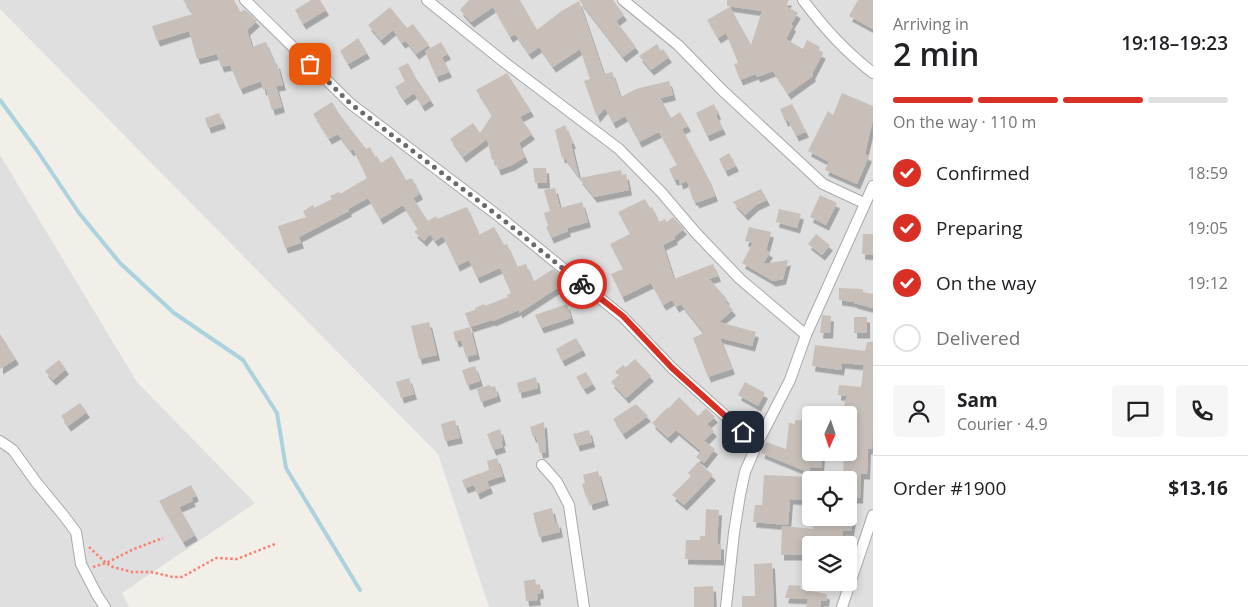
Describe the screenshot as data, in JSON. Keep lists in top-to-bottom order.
{
  "north": "bottom",
  "page": {
    "heading": ["2 min", "Arriving in", "19:18–19:23"],
    "panel": [
      "Sam",
      "Courier · 4.9",
      "Order #1900",
      "$13.16"
    ],
    "bar": "On the way · 110 m",
    "list": [
      ["Confirmed", "18:59"],
      ["Preparing", "19:05"],
      ["On the way", "19:12"],
      "Delivered"
    ]
  }
}
